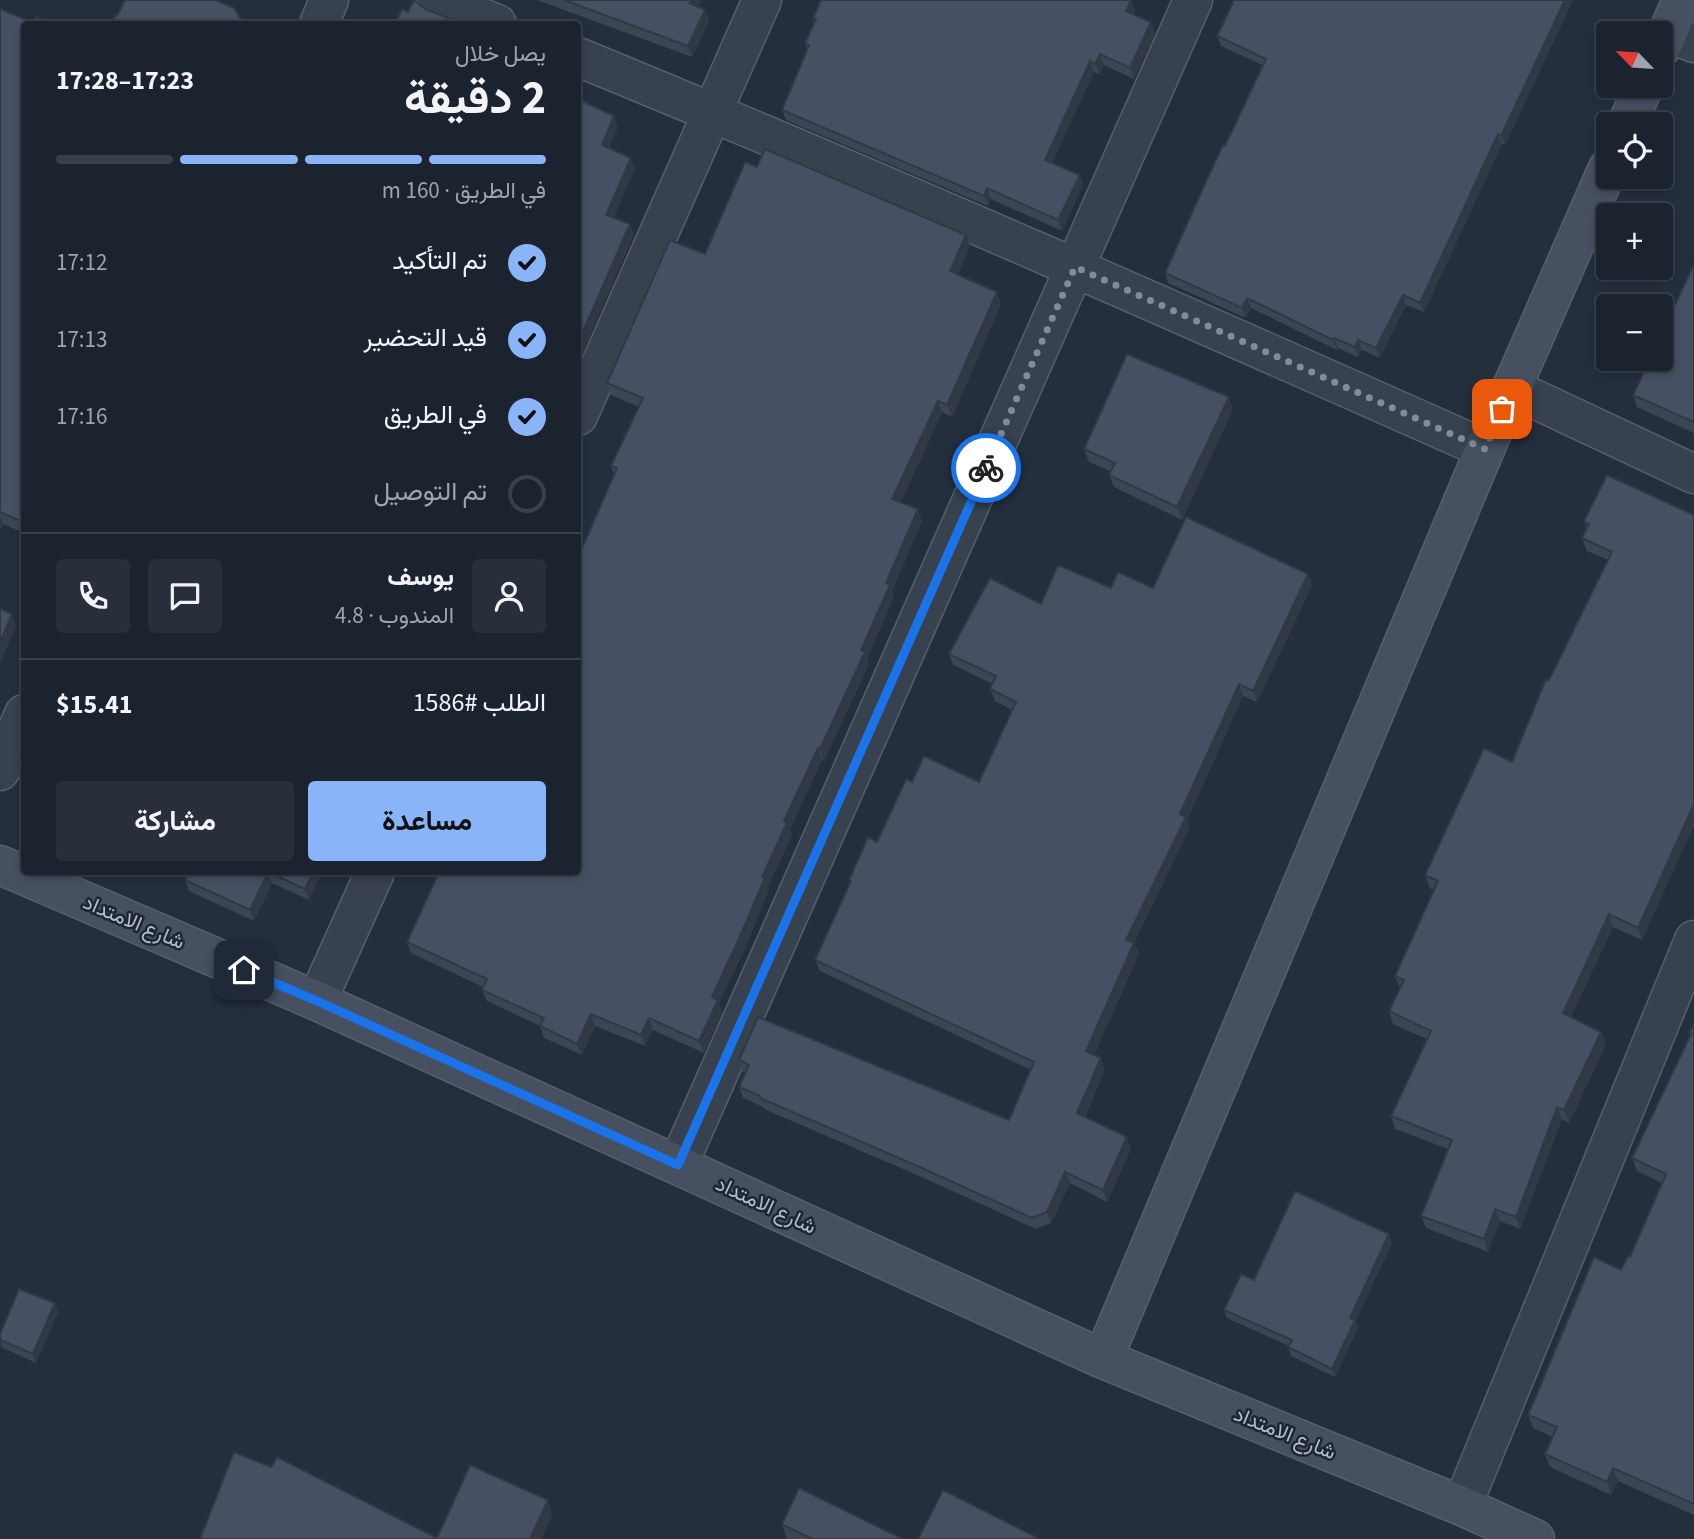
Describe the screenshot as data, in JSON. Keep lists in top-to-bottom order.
{
  "streets": {
    "street": ["شارع الامتداد"]
  },
  "north": "top left",
  "page": {
    "map_buttons": ["+", "−"],
    "heading": ["2 دقيقة", "يصل خلال", "17:23–17:28"],
    "panel": [
      "يوسف",
      "المندوب · 4.8",
      "الطلب #1586",
      "$15.41"
    ],
    "bar": "في الطريق · 160 m",
    "list": [
      ["تم التأكيد", "17:12"],
      ["قيد التحضير", "17:13"],
      ["في الطريق", "17:16"],
      "تم التوصيل"
    ],
    "buttons": ["مساعدة", "مشاركة"]
  }
}
